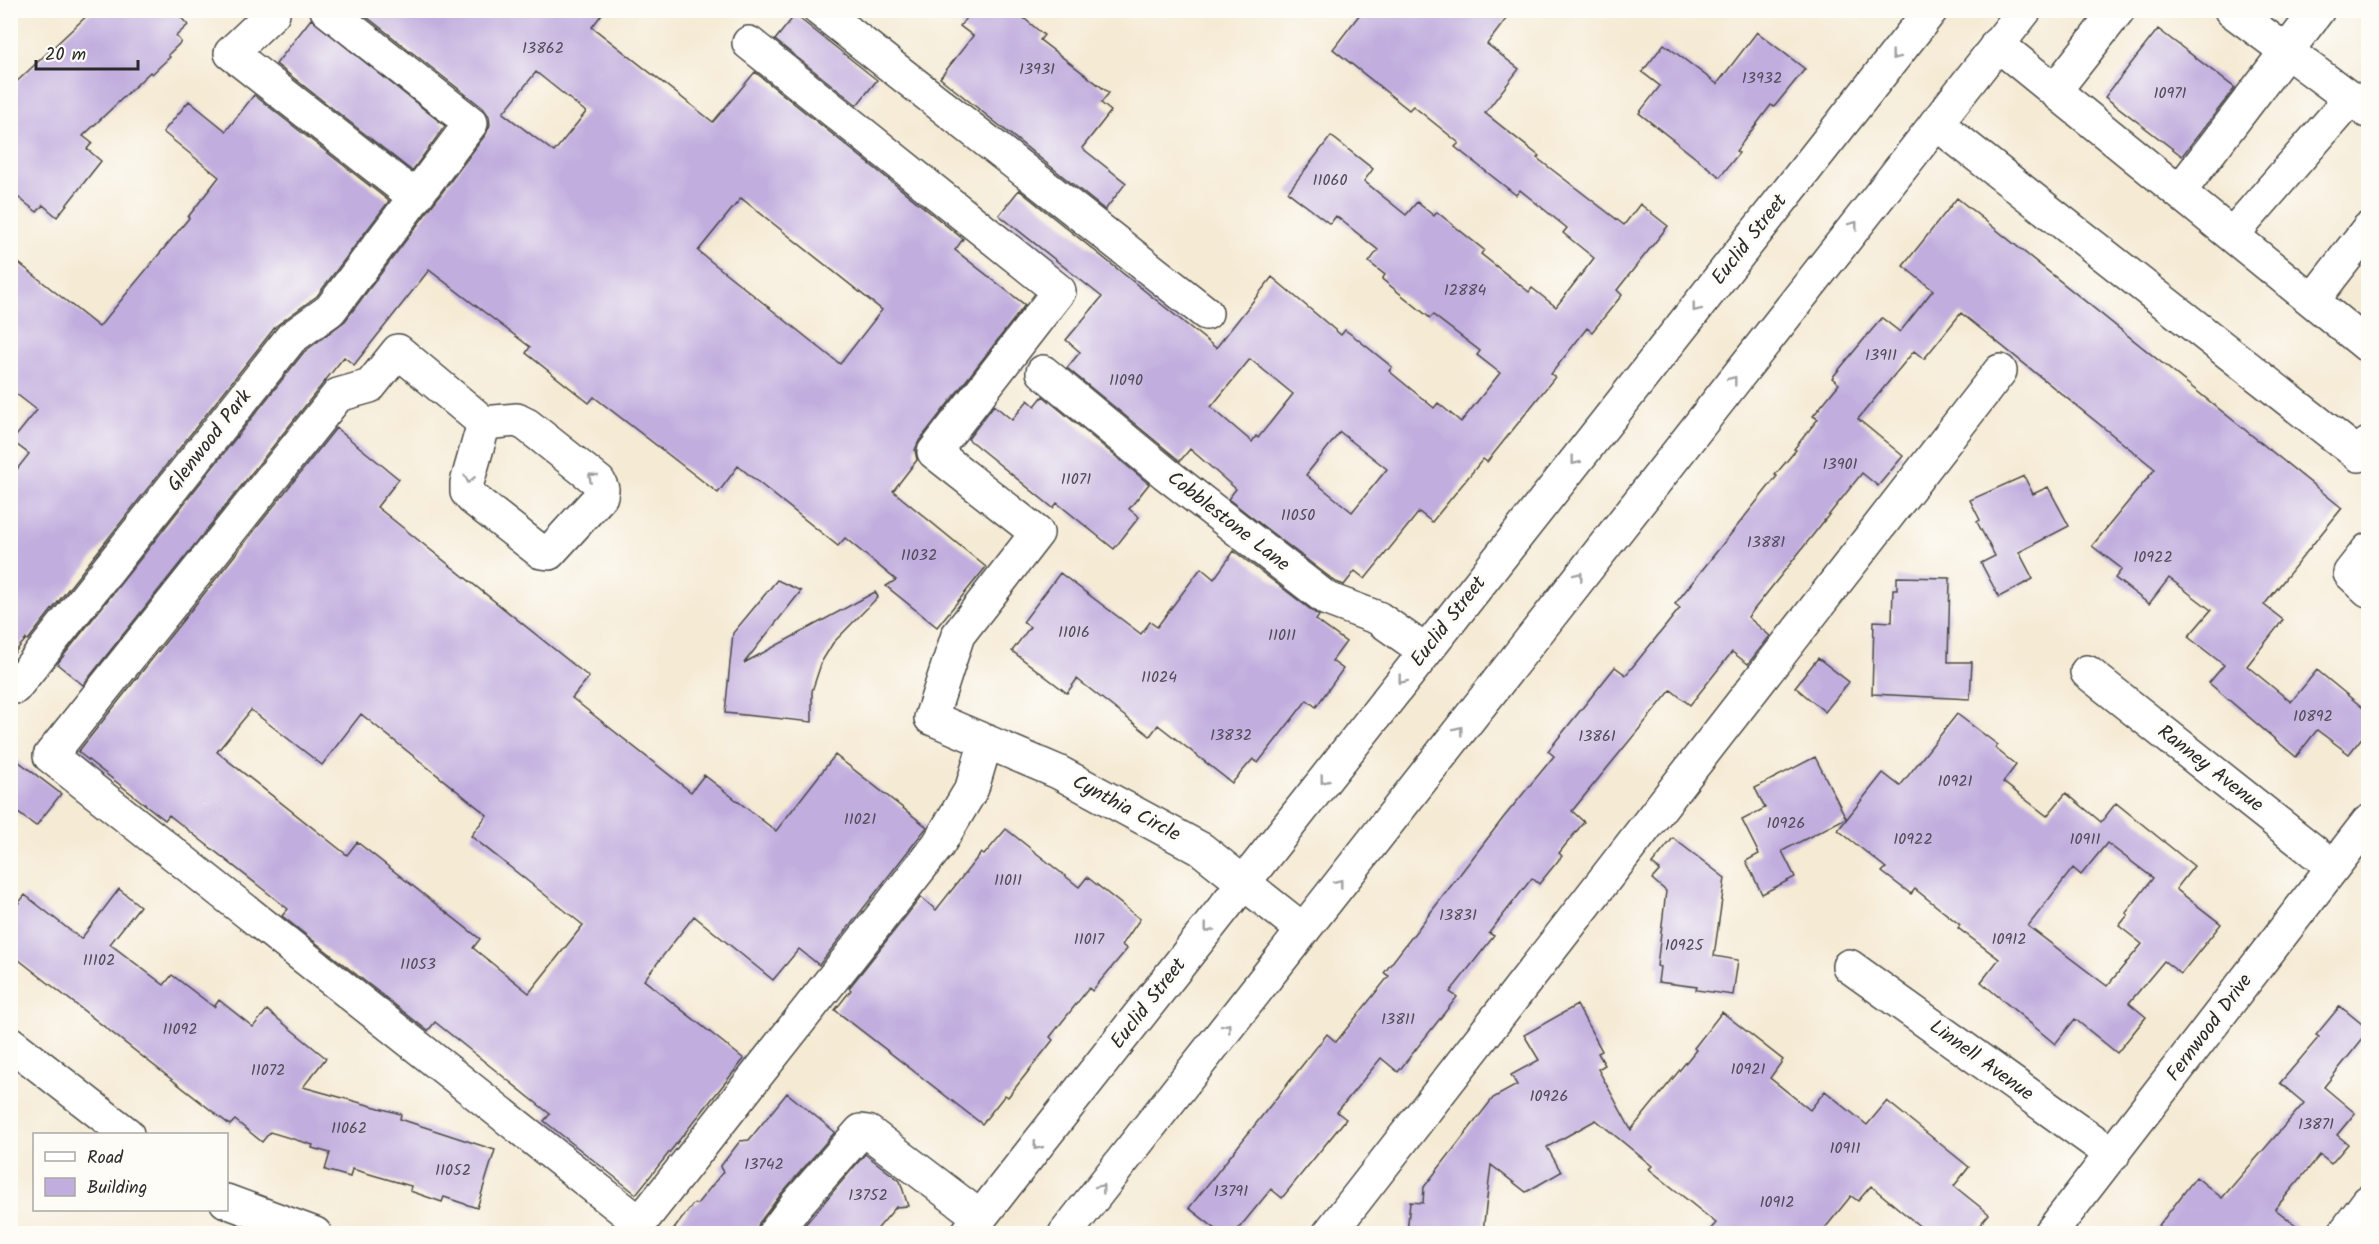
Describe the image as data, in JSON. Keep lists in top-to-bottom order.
{
  "streets": {
    "main road": [
      "Euclid Street",
      "Glenwood Park",
      "Cobblestone Lane",
      "Ranney Avenue",
      "Cynthia Circle",
      "Fernwood Drive",
      "Linnell Avenue"
    ]
  },
  "crossings": [
    ["Euclid Street", "Cobblestone Lane"],
    ["Euclid Street", "Cynthia Circle"],
    ["Ranney Avenue", "Fernwood Drive"],
    ["Fernwood Drive", "Linnell Avenue"]
  ],
  "house_numbers": [
    "13862",
    "13931",
    "13932",
    "10971",
    "11060",
    "12884",
    "13911",
    "11090",
    "13901",
    "11071",
    "11050",
    "13881",
    "11032",
    "10922",
    "11016",
    "11011",
    "11024",
    "10892",
    "13832",
    "13861",
    "10921",
    "11021",
    "10926",
    "10922",
    "10911",
    "11011",
    "13831",
    "11017",
    "10912",
    "10925",
    "11102",
    "11053",
    "13811",
    "11092",
    "10921",
    "11072",
    "10926",
    "13871",
    "11062",
    "10911",
    "13742",
    "11052",
    "13791",
    "13752",
    "10912"
  ],
  "legend": ["Road", "Building"],
  "scale_bar": "20 m"
}
